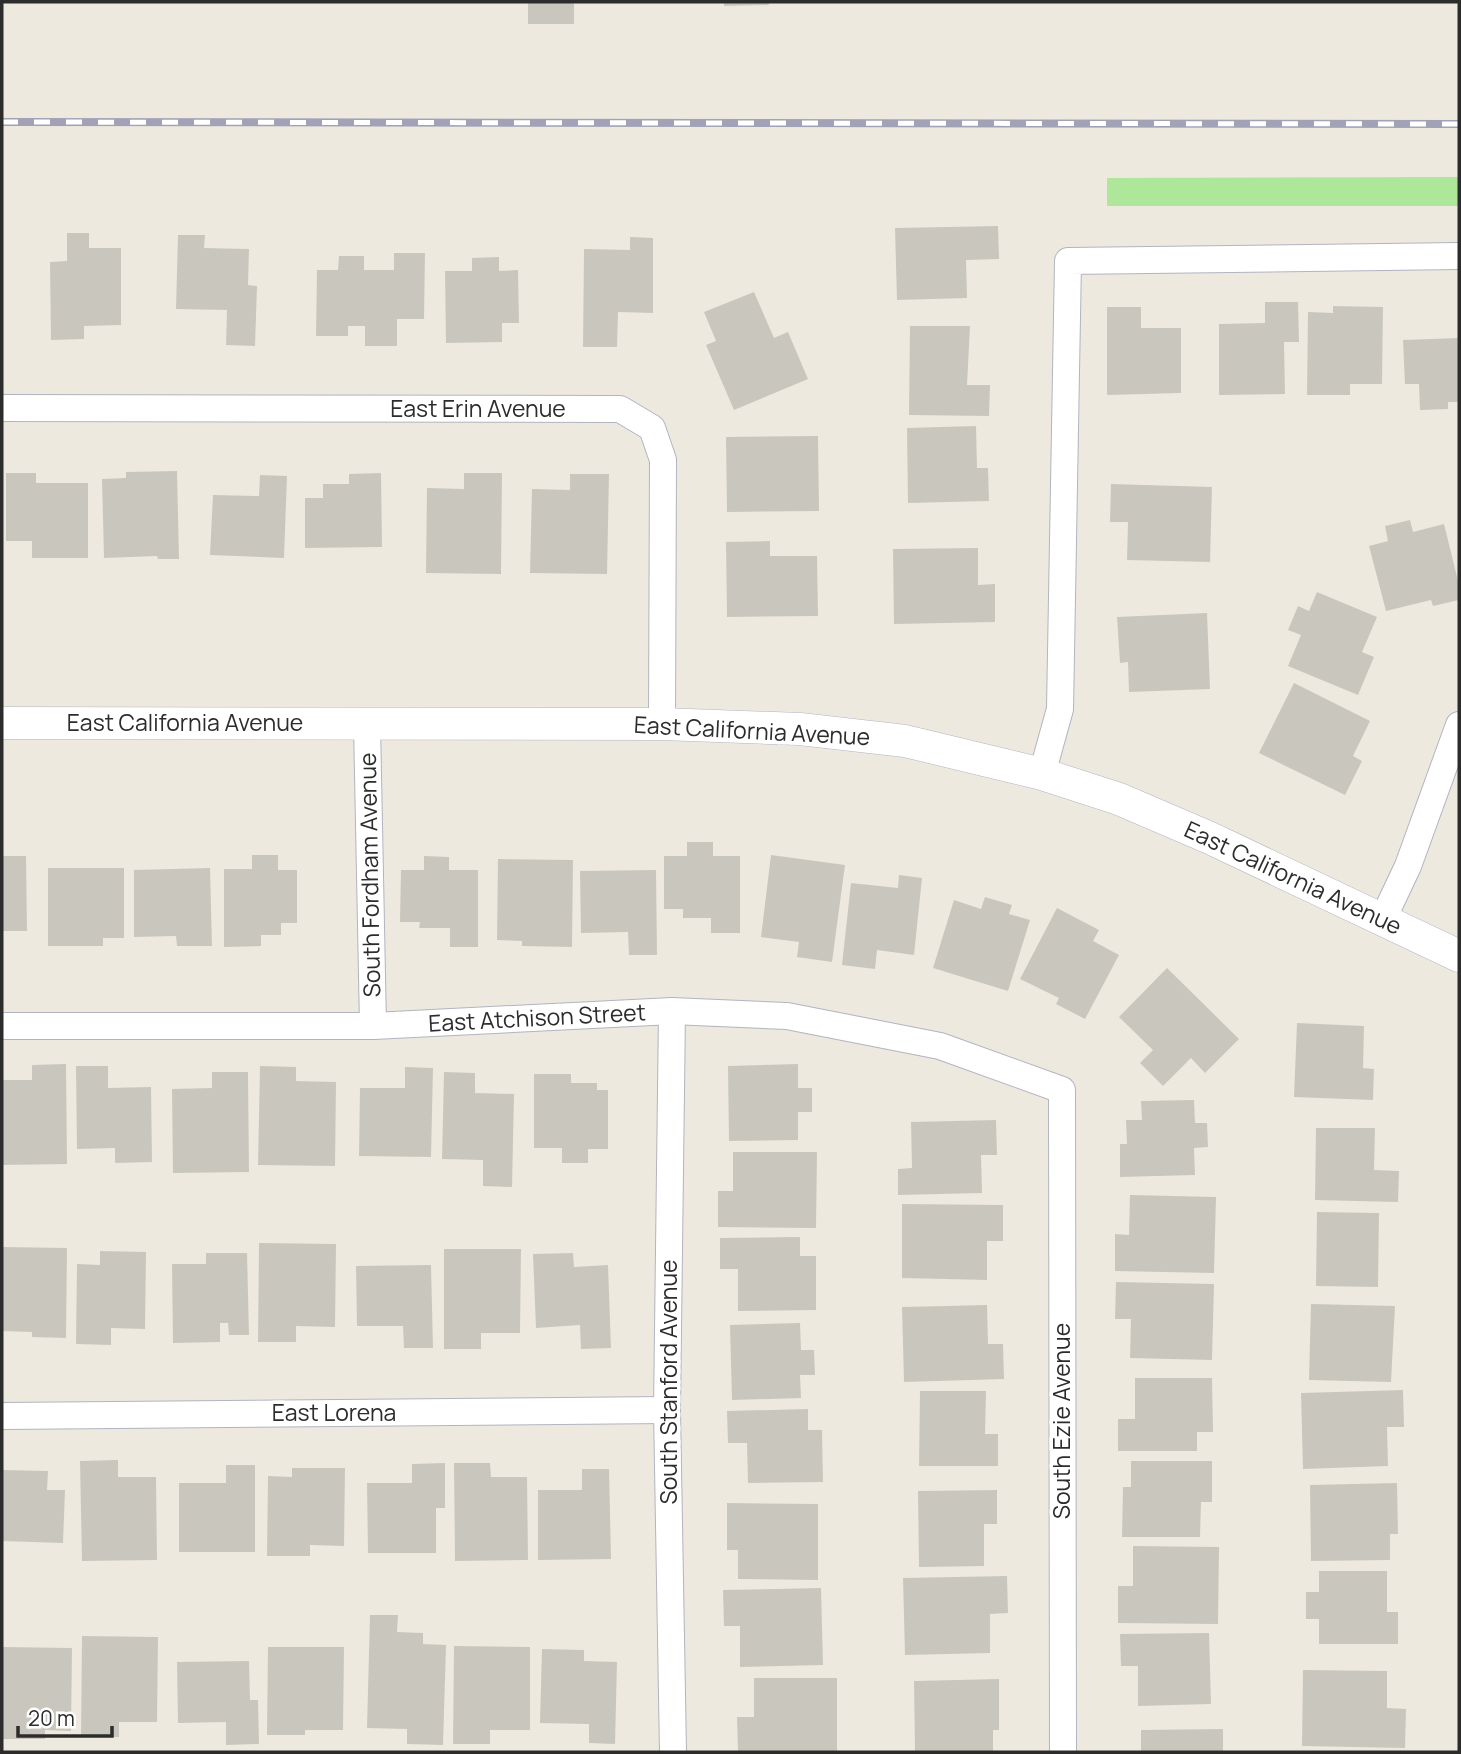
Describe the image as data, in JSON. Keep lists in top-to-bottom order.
{
  "streets": {
    "street": [
      "East Erin Avenue",
      "East California Avenue",
      "South Fordham Avenue",
      "East Atchison Street",
      "South Stanford Avenue",
      "East Lorena",
      "South Ezie Avenue"
    ]
  },
  "crossings": [
    ["East Erin Avenue", "East California Avenue"],
    ["East California Avenue", "South Fordham Avenue"],
    ["South Fordham Avenue", "East Atchison Street"],
    ["East Atchison Street", "South Stanford Avenue"],
    ["East Atchison Street", "South Ezie Avenue"],
    ["South Stanford Avenue", "East Lorena"]
  ],
  "scale_bar": "20 m"
}
